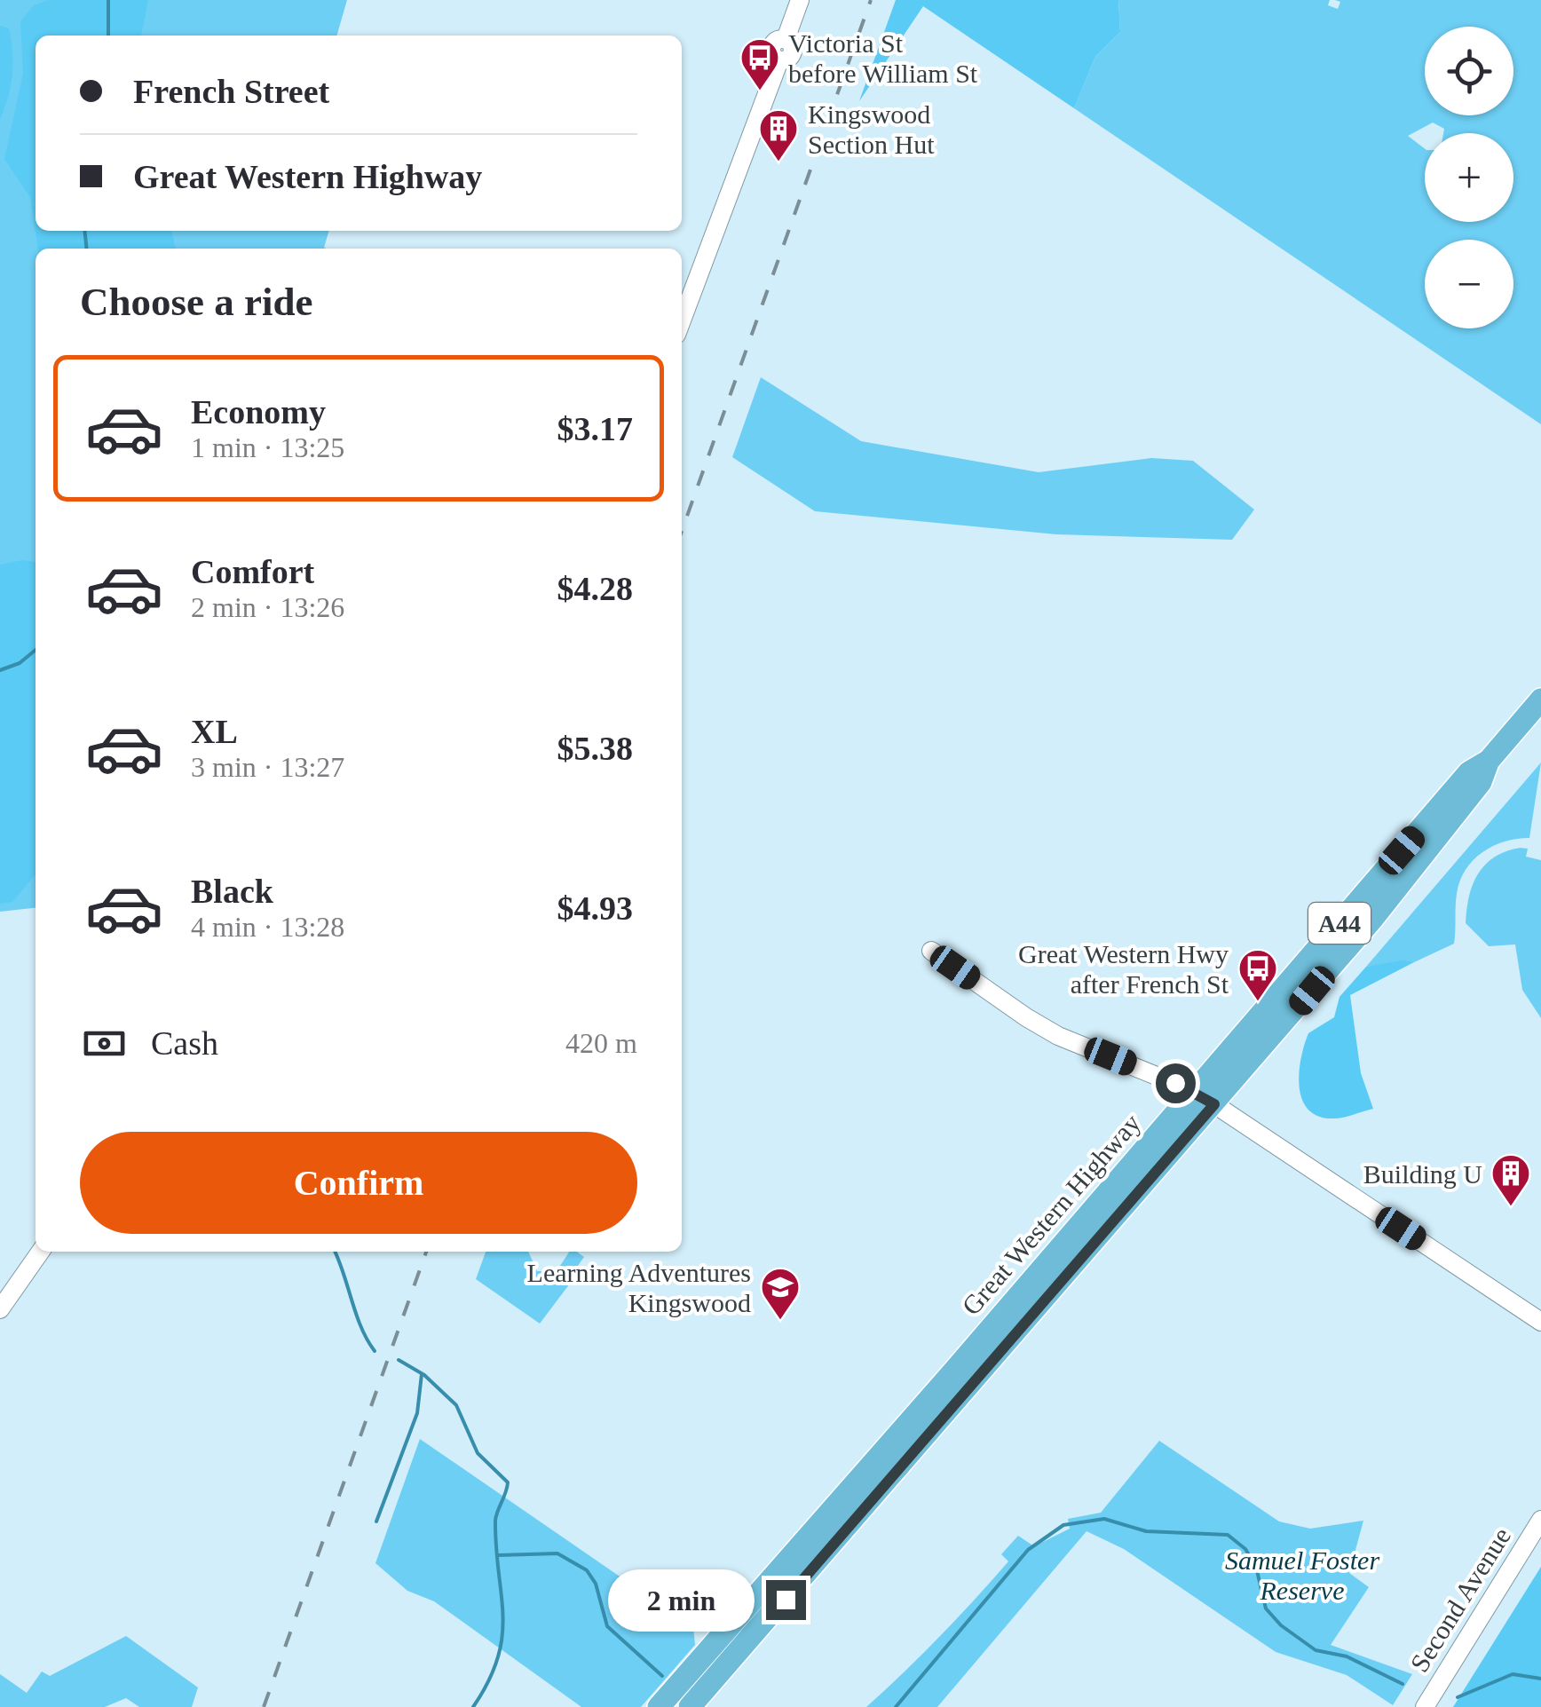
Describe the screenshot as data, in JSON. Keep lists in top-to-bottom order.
{
  "streets": {
    "highway": ["A44", "Great Western Highway"],
    "street": ["Second Avenue"]
  },
  "parks": ["Samuel Foster Reserve"],
  "places": {
    "bus stop": ["Victoria St before William St", "Great Western Hwy after French St"],
    "building": ["Kingswood Section Hut", "Building U"],
    "school or university": ["Learning Adventures Kingswood"]
  },
  "page": {
    "map_buttons": ["+", "−"],
    "banner": ["French Street", "Great Western Highway"],
    "heading": "Choose a ride",
    "list": [
      {
        "name": "Economy",
        "note": "1 min · 13:25",
        "value": "$3.17"
      },
      {
        "name": "Comfort",
        "note": "2 min · 13:26",
        "value": "$4.28"
      },
      {
        "name": "XL",
        "note": "3 min · 13:27",
        "value": "$5.38"
      },
      {
        "name": "Black",
        "note": "4 min · 13:28",
        "value": "$4.93"
      }
    ],
    "pay": ["Cash", "420 m"],
    "buttons": "Confirm",
    "bubble": "2 min"
  }
}
